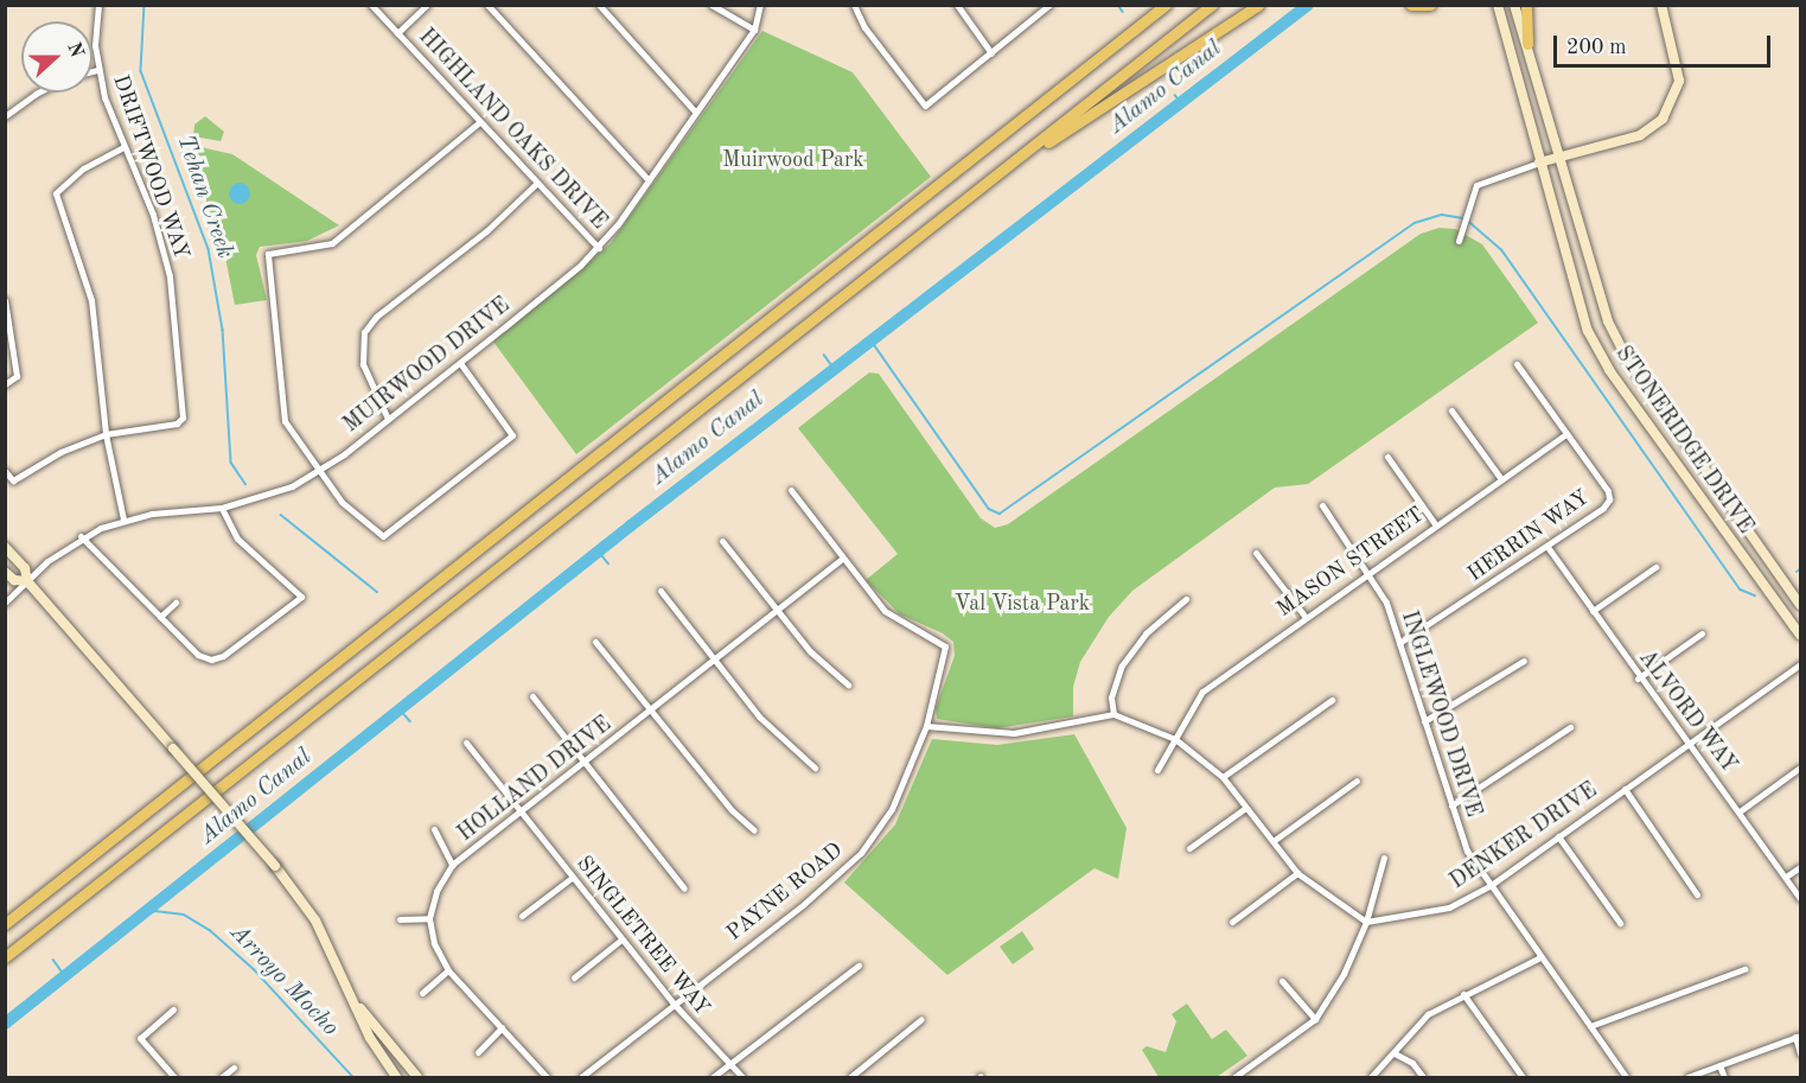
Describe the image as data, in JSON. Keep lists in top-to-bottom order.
{
  "streets": {
    "main road": ["STONERIDGE DRIVE"],
    "street": [
      "HIGHLAND OAKS DRIVE",
      "DRIFTWOOD WAY",
      "MUIRWOOD DRIVE",
      "HERRIN WAY",
      "MASON STREET",
      "ALVORD WAY",
      "INGLEWOOD DRIVE",
      "HOLLAND DRIVE",
      "DENKER DRIVE",
      "PAYNE ROAD",
      "SINGLETREE WAY"
    ]
  },
  "crossings": [
    ["HIGHLAND OAKS DRIVE", "MUIRWOOD DRIVE"],
    ["HERRIN WAY", "MASON STREET"],
    ["HERRIN WAY", "ALVORD WAY"],
    ["HERRIN WAY", "INGLEWOOD DRIVE"],
    ["MASON STREET", "INGLEWOOD DRIVE"],
    ["ALVORD WAY", "DENKER DRIVE"],
    ["INGLEWOOD DRIVE", "DENKER DRIVE"],
    ["HOLLAND DRIVE", "PAYNE ROAD"],
    ["HOLLAND DRIVE", "SINGLETREE WAY"],
    ["PAYNE ROAD", "SINGLETREE WAY"]
  ],
  "water": ["Alamo Canal", "Tehan Creek", "Arroyo Mocho"],
  "parks": ["Muirwood Park", "Val Vista Park"],
  "scale_bar": "200 m",
  "north": "right"
}
